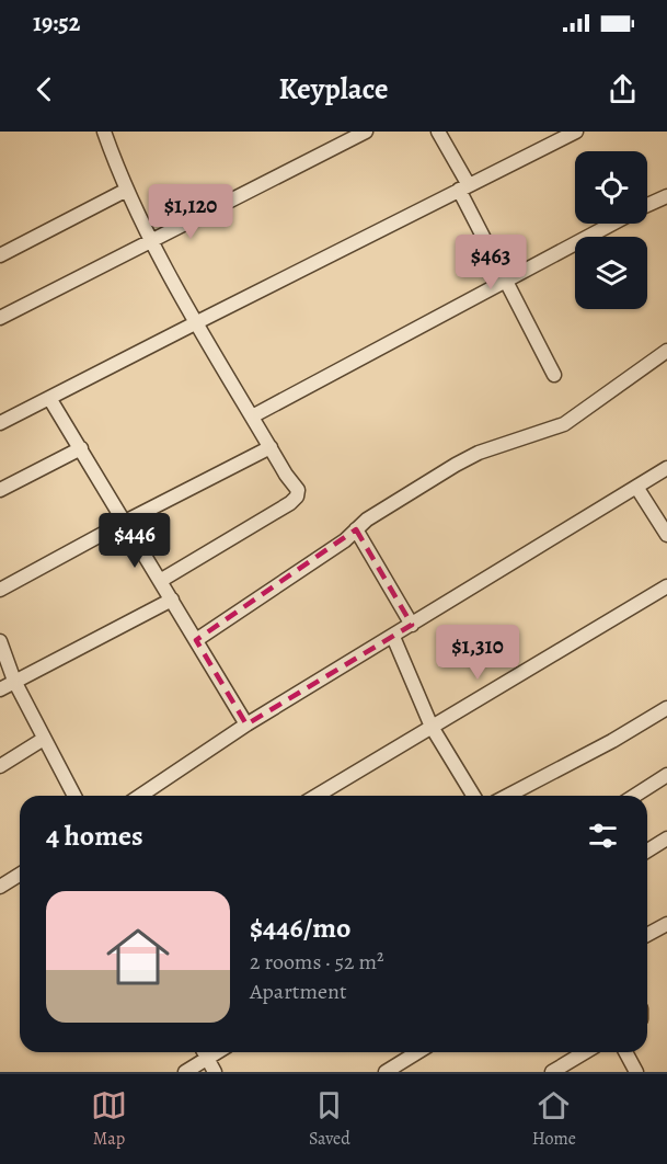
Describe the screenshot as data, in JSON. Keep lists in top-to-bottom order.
{
  "page": {
    "status": "19:52",
    "header": "Keyplace",
    "price": [
      "$1,120",
      "$463",
      "$446",
      "$1,310"
    ],
    "heading": "4 homes",
    "list": [
      {
        "name": "$446/mo",
        "note": "2 rooms · 52 m² · Apartment"
      }
    ],
    "tabs": ["Map", "Saved", "Home"]
  }
}
